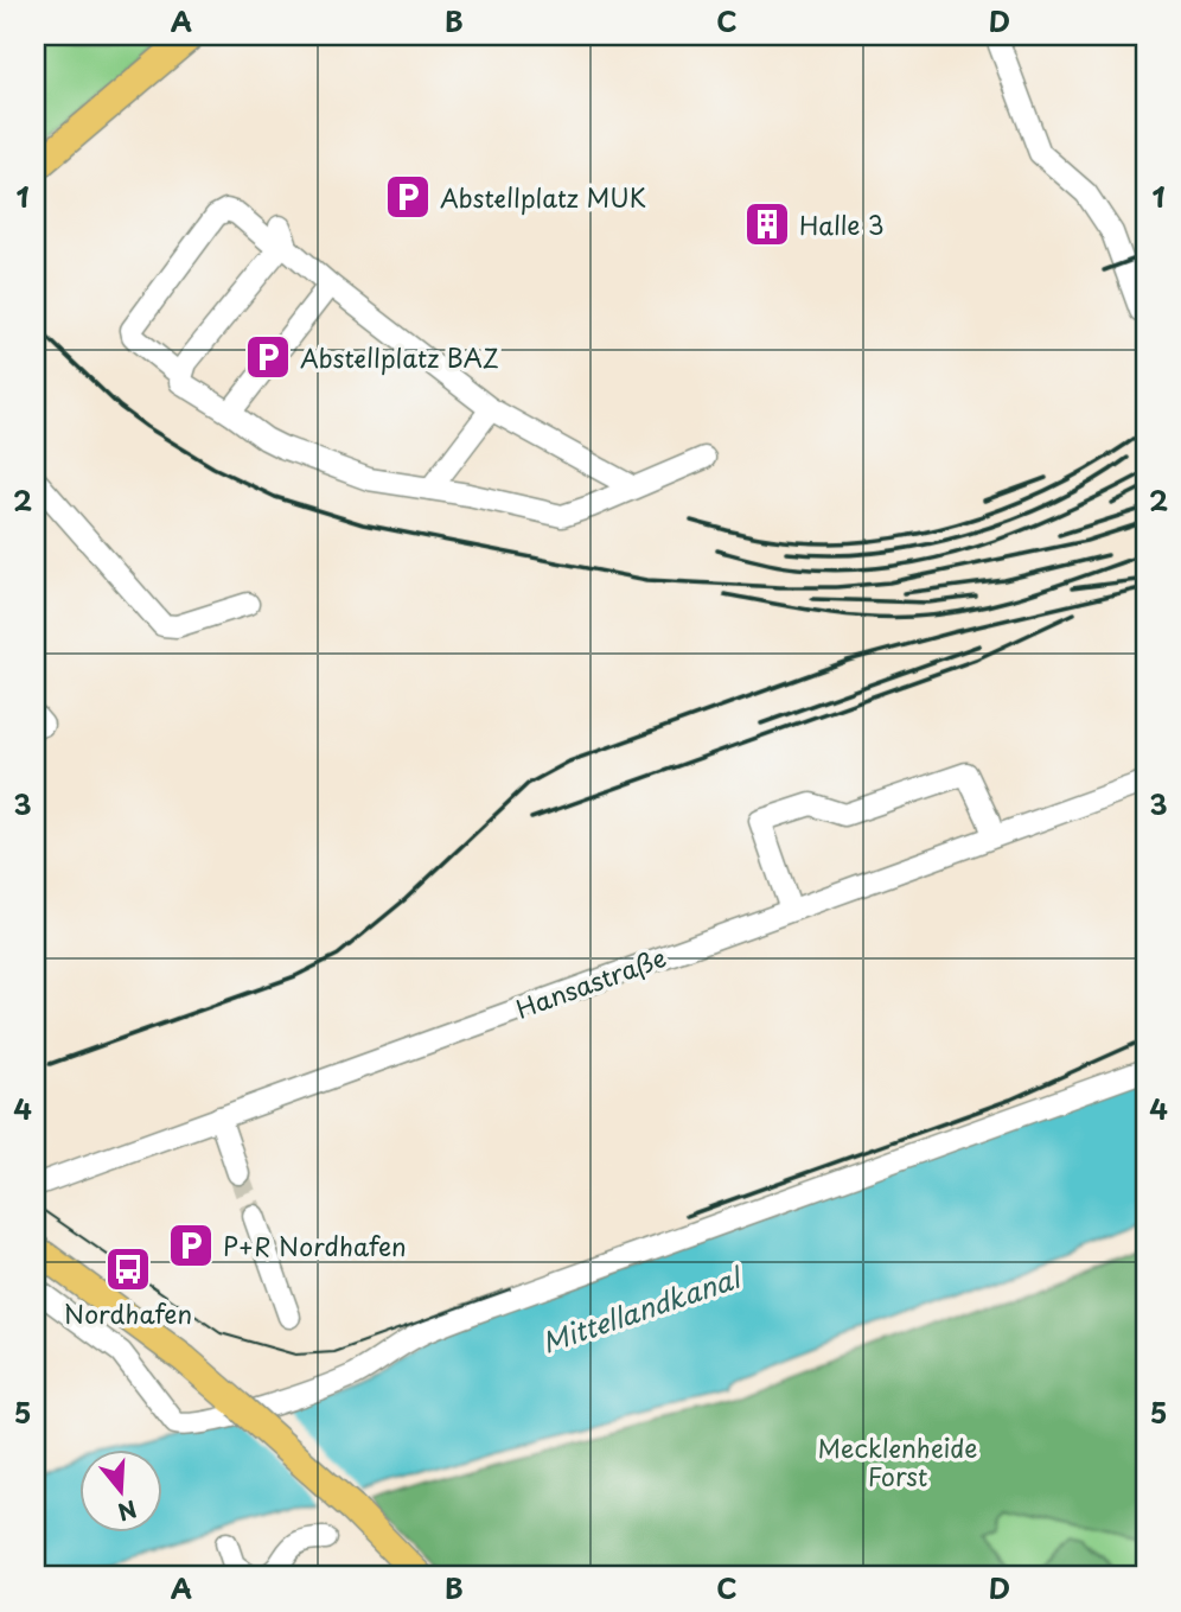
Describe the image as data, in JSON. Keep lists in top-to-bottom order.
{
  "streets": {
    "street": ["Hansastraße"]
  },
  "water": ["Mittellandkanal"],
  "parks": ["Mecklenheide Forst"],
  "places": {
    "parking": ["Abstellplatz MUK", "Abstellplatz BAZ", "P+R Nordhafen"],
    "building": ["Halle 3"],
    "bus stop": ["Nordhafen"]
  },
  "north": "bottom",
  "grid": {
    "columns": [
      "A",
      "B",
      "C",
      "D"
    ],
    "rows": [
      "1",
      "2",
      "3",
      "4",
      "5"
    ]
  }
}
